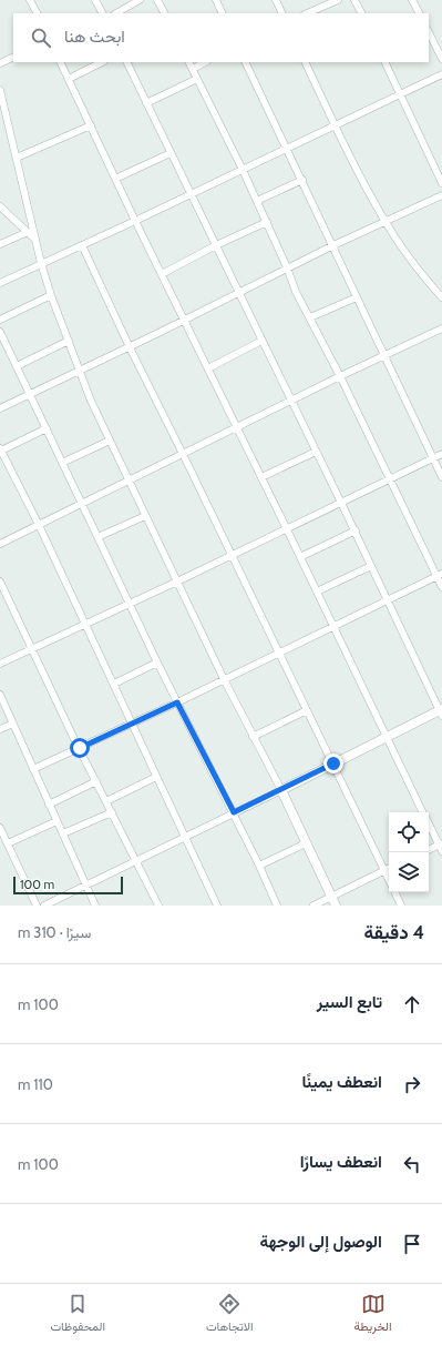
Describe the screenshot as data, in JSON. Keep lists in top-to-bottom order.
{
  "scale_bar": "100 m",
  "page": {
    "search": "ابحث هنا",
    "scale": "100 m",
    "heading": ["4 دقيقة", "سيرًا · 310 m"],
    "list": [
      ["تابع السير", "100 m"],
      ["انعطف يمينًا", "110 m"],
      ["انعطف يسارًا", "100 m"],
      "الوصول إلى الوجهة"
    ],
    "nav": ["الخريطة", "الاتجاهات", "المحفوظات"]
  }
}
